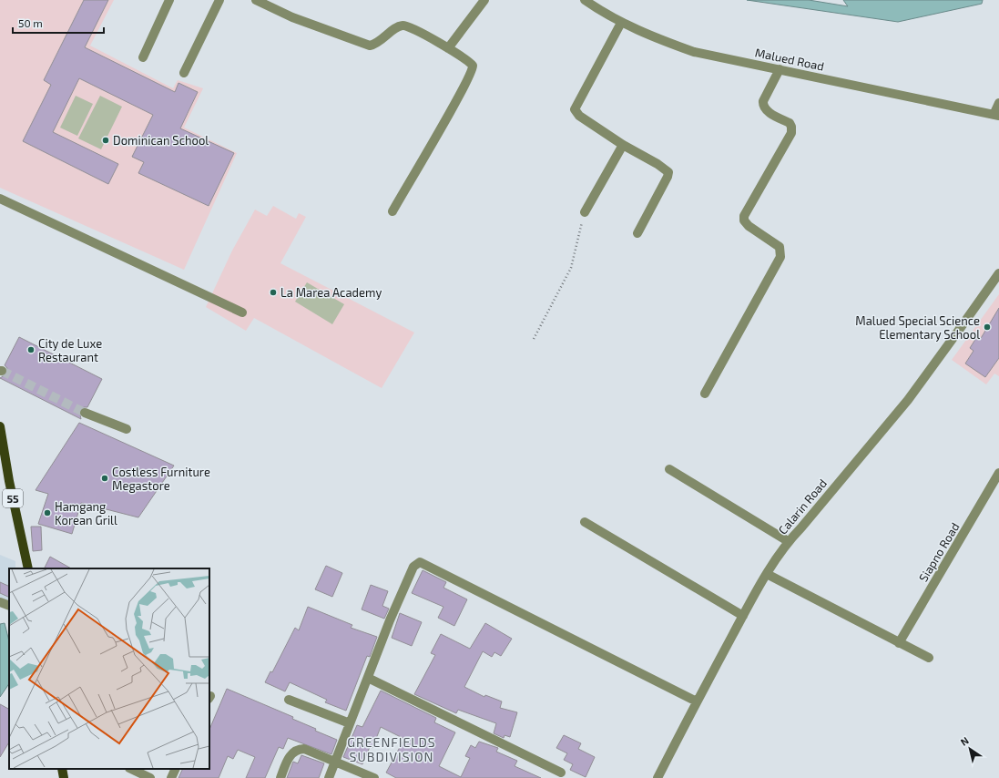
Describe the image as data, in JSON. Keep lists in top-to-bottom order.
{
  "streets": {
    "main road": ["55"],
    "street": ["Malued Road", "Calarin Road", "Siapno Road"]
  },
  "districts": ["GREENFIELDS SUBDIVISION"],
  "places": [
    "Dominican School",
    "La Marea Academy",
    "Malued Special Science Elementary School",
    "City de Luxe Restaurant",
    "Costless Furniture Megastore",
    "Hamgang Korean Grill"
  ],
  "scale_bar": "50 m",
  "north": "top left"
}
